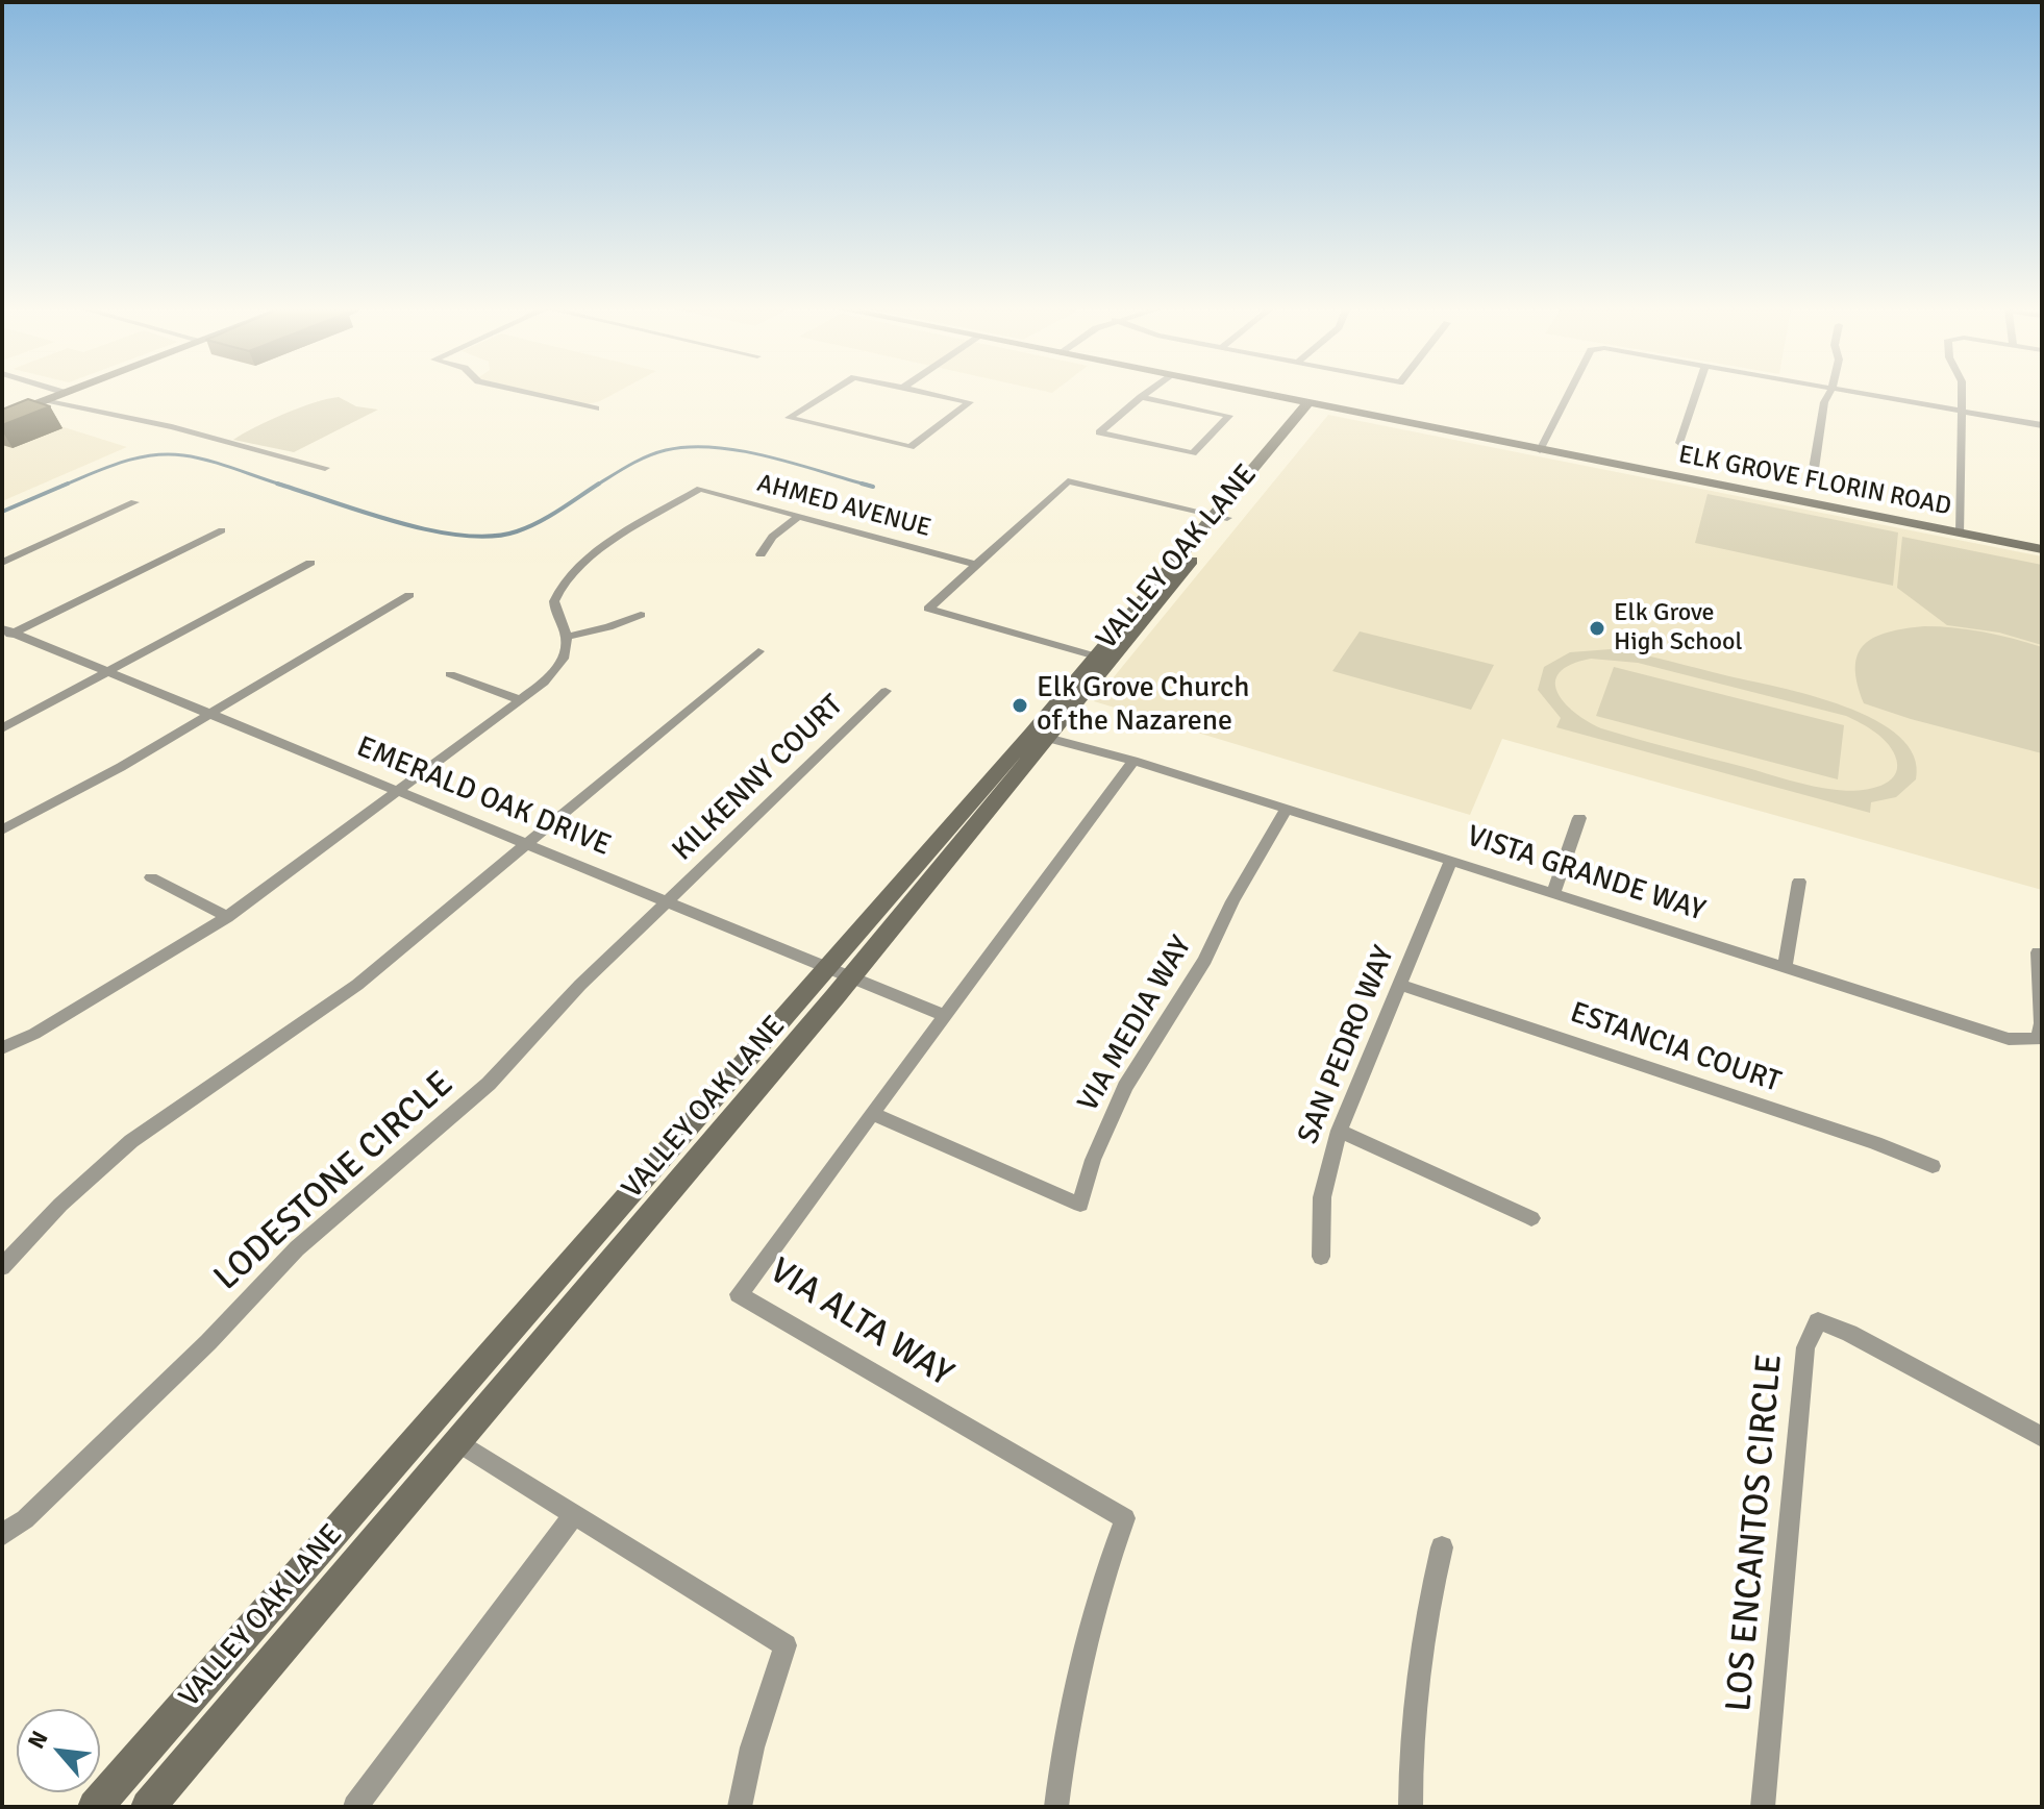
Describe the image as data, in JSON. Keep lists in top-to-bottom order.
{
  "streets": {
    "street": [
      "ELK GROVE FLORIN ROAD",
      "AHMED AVENUE",
      "VALLEY OAK LANE",
      "KILKENNY COURT",
      "EMERALD OAK DRIVE",
      "VISTA GRANDE WAY",
      "VIA MEDIA WAY",
      "SAN PEDRO WAY",
      "ESTANCIA COURT",
      "LODESTONE CIRCLE",
      "VIA ALTA WAY",
      "LOS ENCANTOS CIRCLE"
    ]
  },
  "crossings": [
    ["ELK GROVE FLORIN ROAD", "VALLEY OAK LANE"],
    ["VALLEY OAK LANE", "EMERALD OAK DRIVE"],
    ["VALLEY OAK LANE", "VISTA GRANDE WAY"],
    ["KILKENNY COURT", "EMERALD OAK DRIVE"],
    ["KILKENNY COURT", "LODESTONE CIRCLE"],
    ["EMERALD OAK DRIVE", "LODESTONE CIRCLE"],
    ["EMERALD OAK DRIVE", "VIA ALTA WAY"],
    ["VISTA GRANDE WAY", "VIA MEDIA WAY"],
    ["VISTA GRANDE WAY", "SAN PEDRO WAY"],
    ["VISTA GRANDE WAY", "VIA ALTA WAY"],
    ["VIA MEDIA WAY", "VIA ALTA WAY"],
    ["SAN PEDRO WAY", "ESTANCIA COURT"]
  ],
  "places": ["Elk Grove High School", "Elk Grove Church of the Nazarene"],
  "north": "top left"
}
